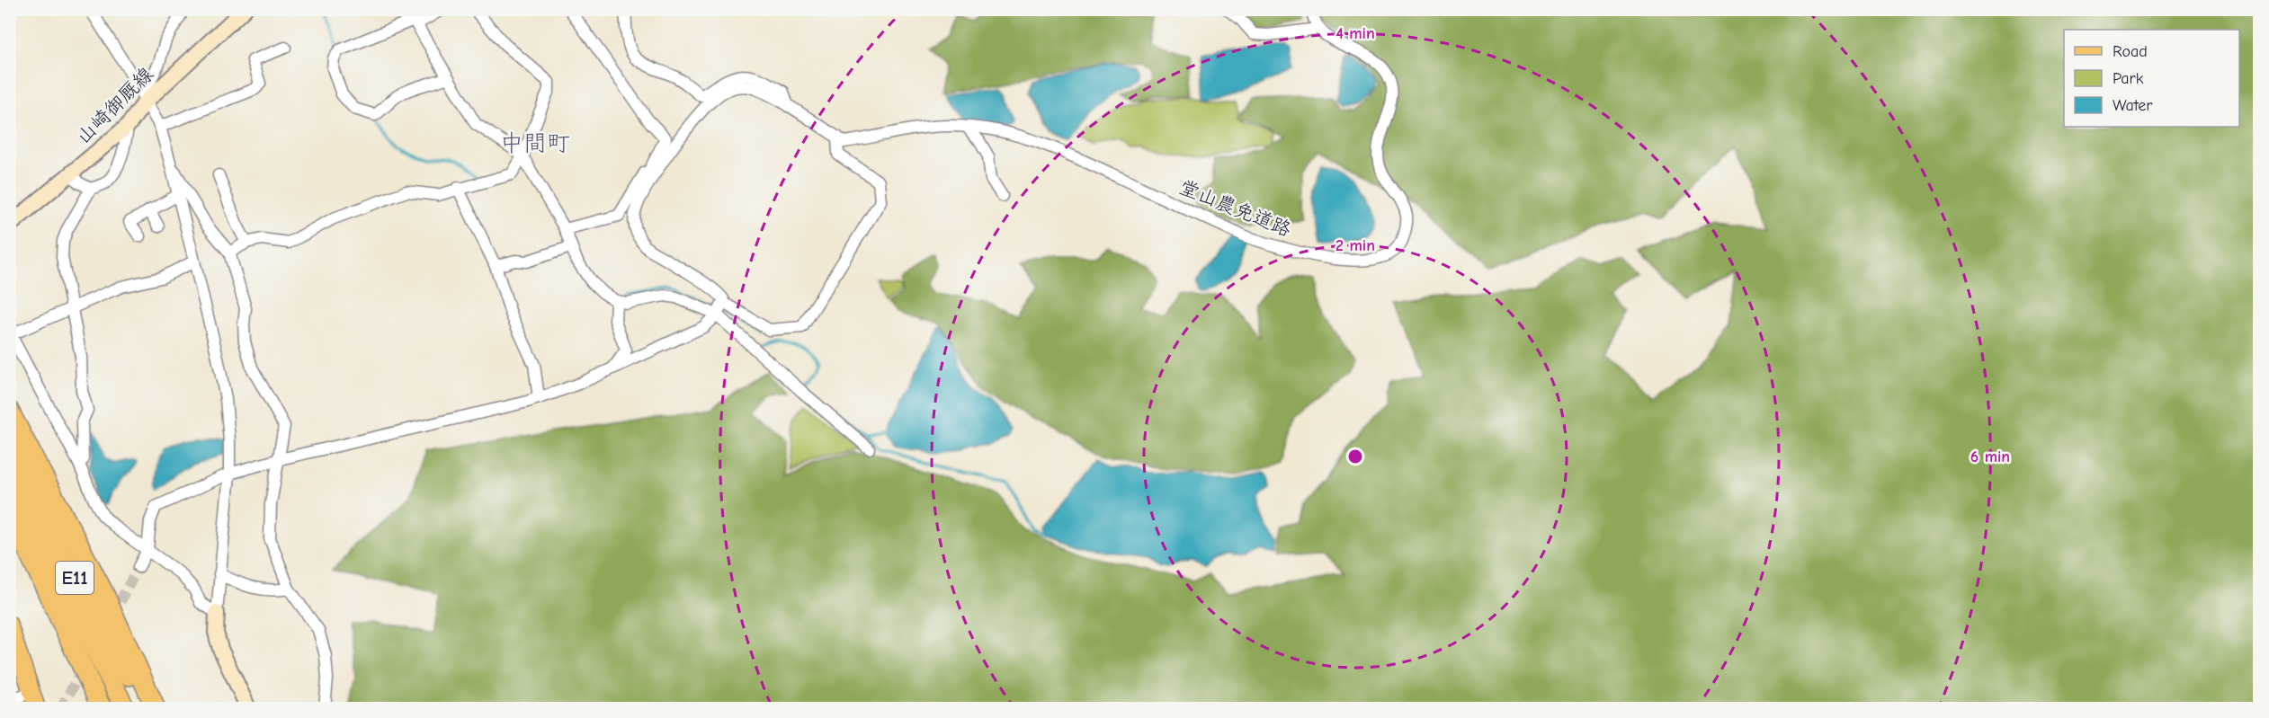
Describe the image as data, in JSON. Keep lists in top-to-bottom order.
{
  "streets": {
    "highway": ["E11"],
    "main road": ["山崎御厩線"],
    "street": ["堂山農免道路"]
  },
  "districts": ["中間町"],
  "legend": ["Road", "Park", "Water"],
  "rings": ["4 min", "2 min", "6 min"]
}
